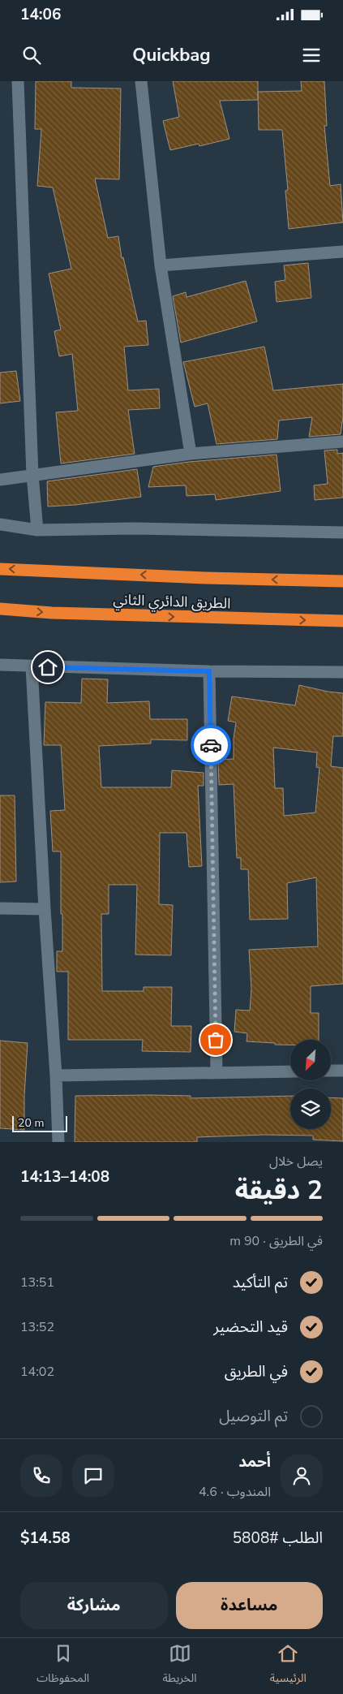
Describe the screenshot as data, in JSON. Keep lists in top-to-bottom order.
{
  "streets": {
    "highway": ["الطريق الدائري الثاني"]
  },
  "scale_bar": "20 m",
  "north": "bottom left",
  "page": {
    "status": "14:06",
    "header": "Quickbag",
    "scale": "20 m",
    "heading": ["2 دقيقة", "يصل خلال", "14:08–14:13"],
    "panel": [
      "أحمد",
      "المندوب · 4.6",
      "الطلب #5808",
      "$14.58"
    ],
    "bar": "في الطريق · 90 m",
    "list": [
      ["تم التأكيد", "13:51"],
      ["قيد التحضير", "13:52"],
      ["في الطريق", "14:02"],
      "تم التوصيل"
    ],
    "buttons": ["مساعدة", "مشاركة"],
    "tabs": ["الرئيسية", "الخريطة", "المحفوظات"]
  }
}
